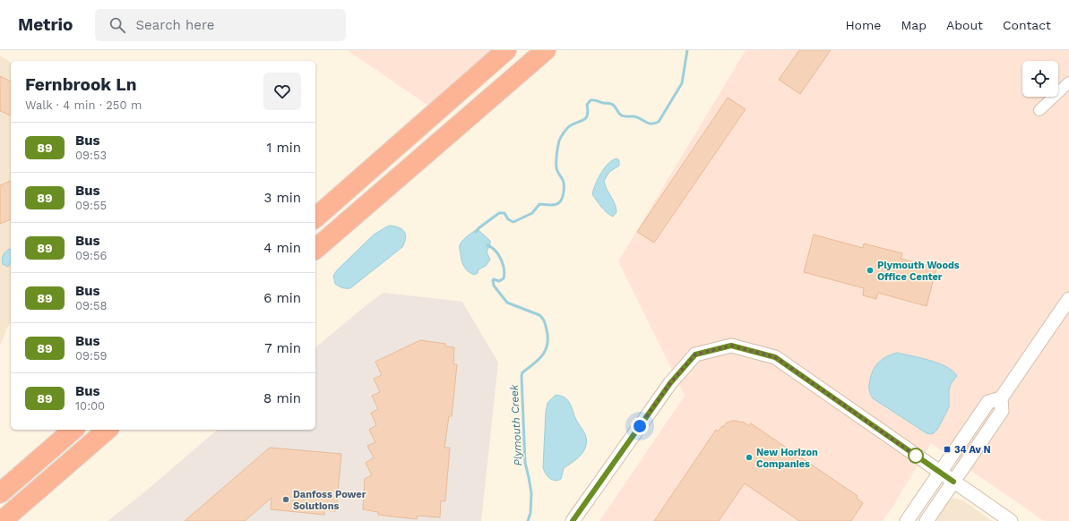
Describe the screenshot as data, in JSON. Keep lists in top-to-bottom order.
{
  "water": ["Plymouth Creek"],
  "places": {
    "other": ["Plymouth Woods Office Center", "New Horizon Companies", "Danfoss Power Solutions"],
    "transit": ["34 Av N"]
  },
  "lines": ["bus line 89"],
  "page": {
    "header": "Metrio",
    "search": "Search here",
    "nav": [
      "Home",
      "Map",
      "About",
      "Contact"
    ],
    "heading": ["Fernbrook Ln", "Walk · 4 min · 250 m"],
    "list": [
      {
        "mark": "89",
        "name": "Bus",
        "note": "09:53",
        "value": "1 min"
      },
      {
        "mark": "89",
        "name": "Bus",
        "note": "09:55",
        "value": "3 min"
      },
      {
        "mark": "89",
        "name": "Bus",
        "note": "09:56",
        "value": "4 min"
      },
      {
        "mark": "89",
        "name": "Bus",
        "note": "09:58",
        "value": "6 min"
      },
      {
        "mark": "89",
        "name": "Bus",
        "note": "09:59",
        "value": "7 min"
      },
      {
        "mark": "89",
        "name": "Bus",
        "note": "10:00",
        "value": "8 min"
      }
    ]
  }
}
